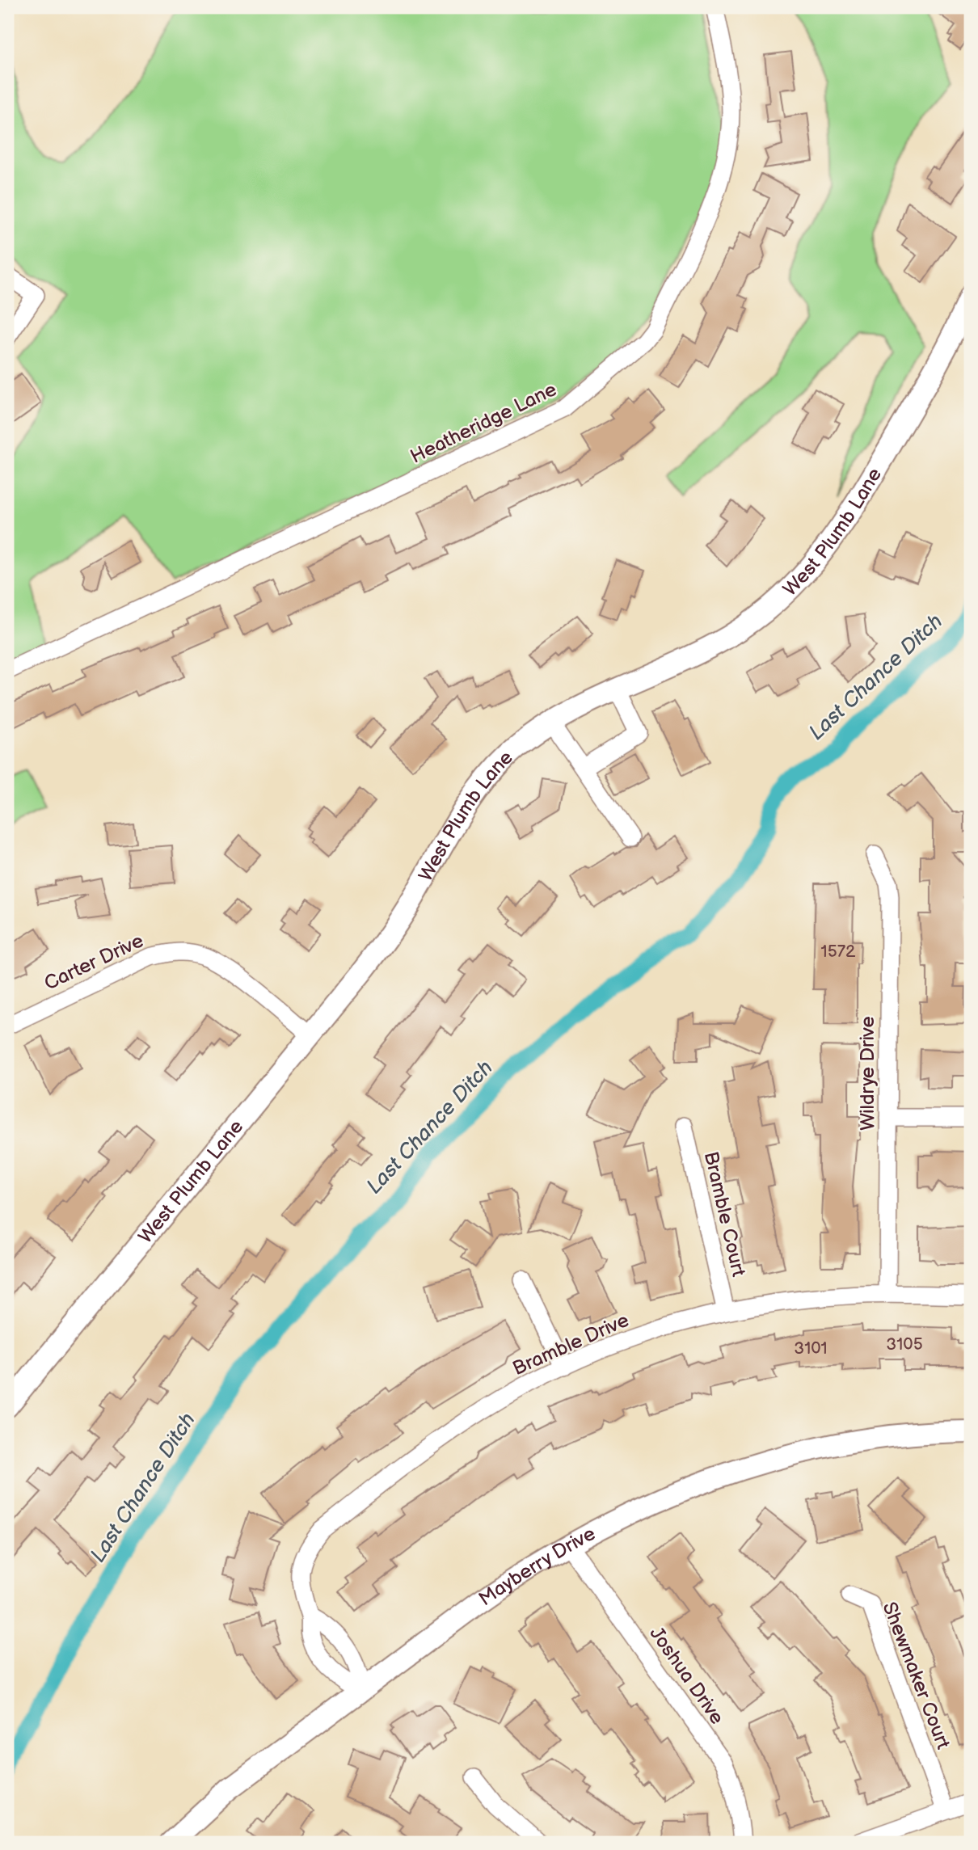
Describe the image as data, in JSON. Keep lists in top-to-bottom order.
{
  "streets": {
    "main road": ["West Plumb Lane", "Mayberry Drive"],
    "street": [
      "Heatheridge Lane",
      "Carter Drive",
      "Wildrye Drive",
      "Bramble Court",
      "Bramble Drive",
      "Joshua Drive",
      "Shewmaker Court"
    ]
  },
  "crossings": [
    ["West Plumb Lane", "Carter Drive"],
    ["Wildrye Drive", "Bramble Drive"],
    ["Bramble Court", "Bramble Drive"],
    ["Bramble Drive", "Mayberry Drive"],
    ["Mayberry Drive", "Joshua Drive"]
  ],
  "water": ["Last Chance Ditch"],
  "house_numbers": ["1572", "3105", "3101"]
}
